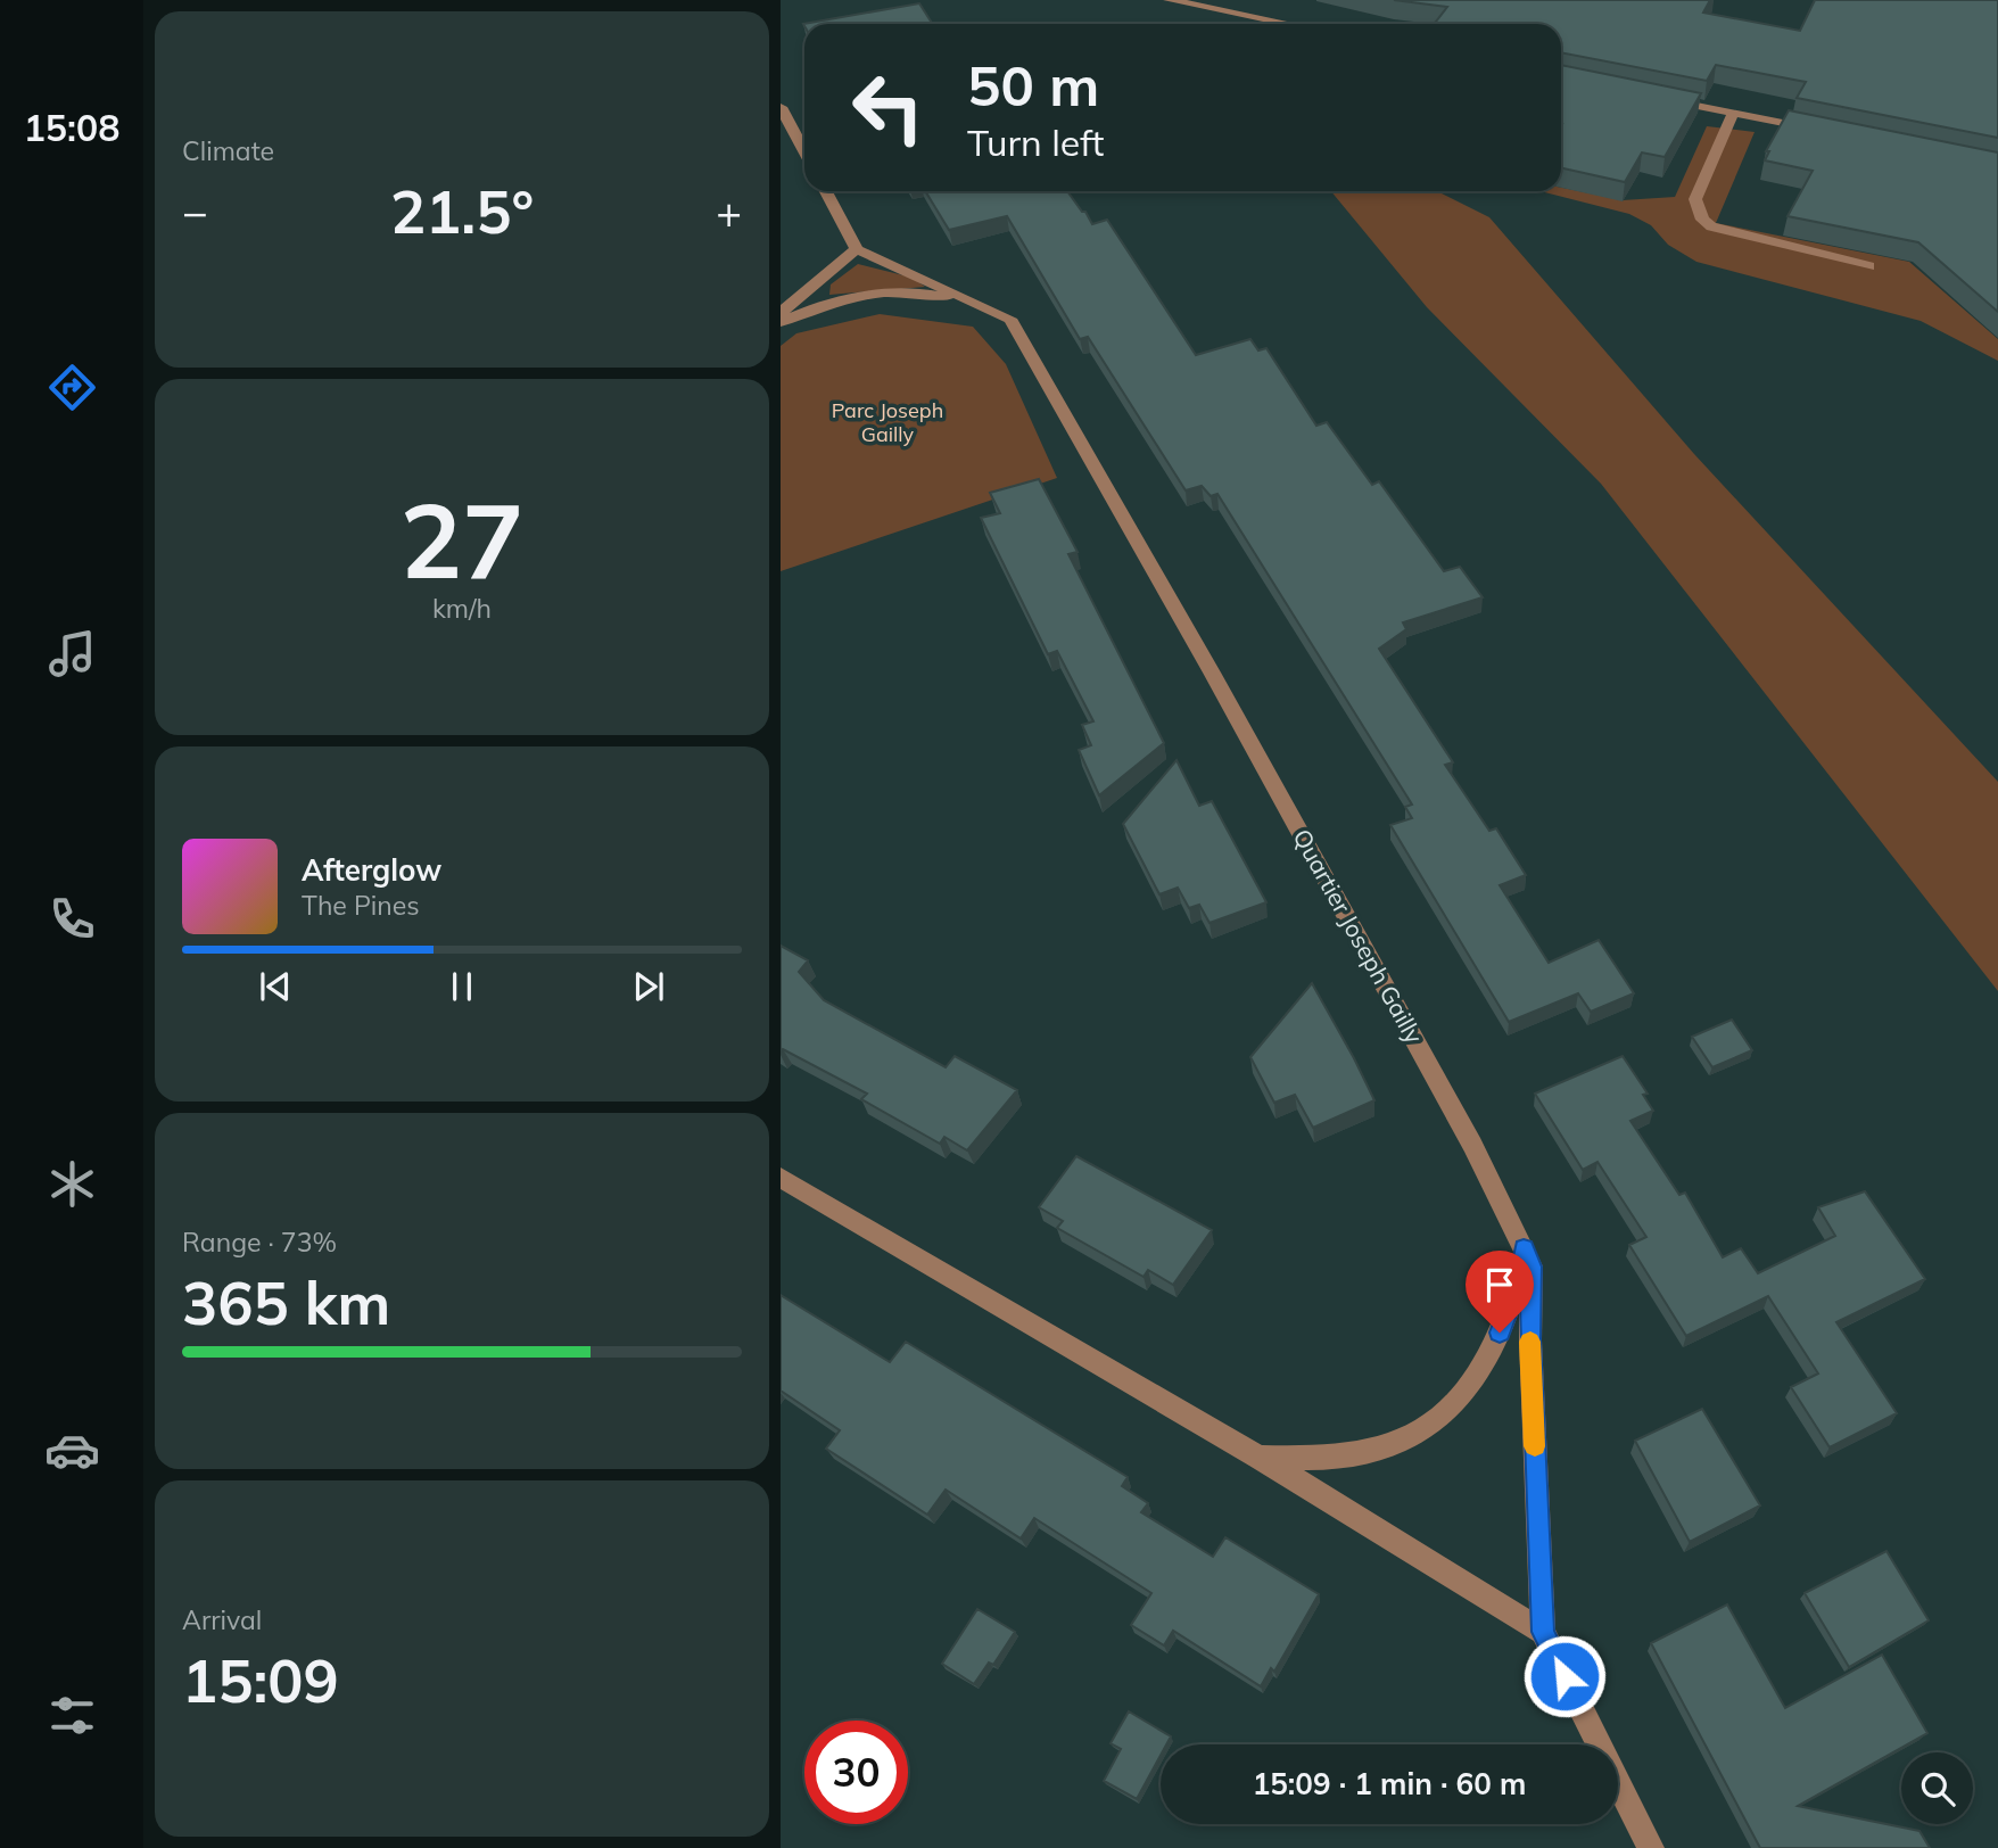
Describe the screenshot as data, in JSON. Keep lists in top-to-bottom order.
{
  "streets": {
    "street": ["Quartier Joseph Gailly"]
  },
  "parks": ["Parc Joseph Gailly"],
  "page": {
    "tabs": "15:08",
    "tile": [
      "Climate",
      ["27", "km/h"],
      ["Range · 73%", "365 km"],
      ["Arrival", "15:09"]
    ],
    "turn": ["50 m", "Turn left"],
    "heat": ["−", "21.5°", "+"],
    "song": ["Afterglow", "The Pines"],
    "limit": "30",
    "trip": "15:09 · 1 min · 60 m"
  }
}
